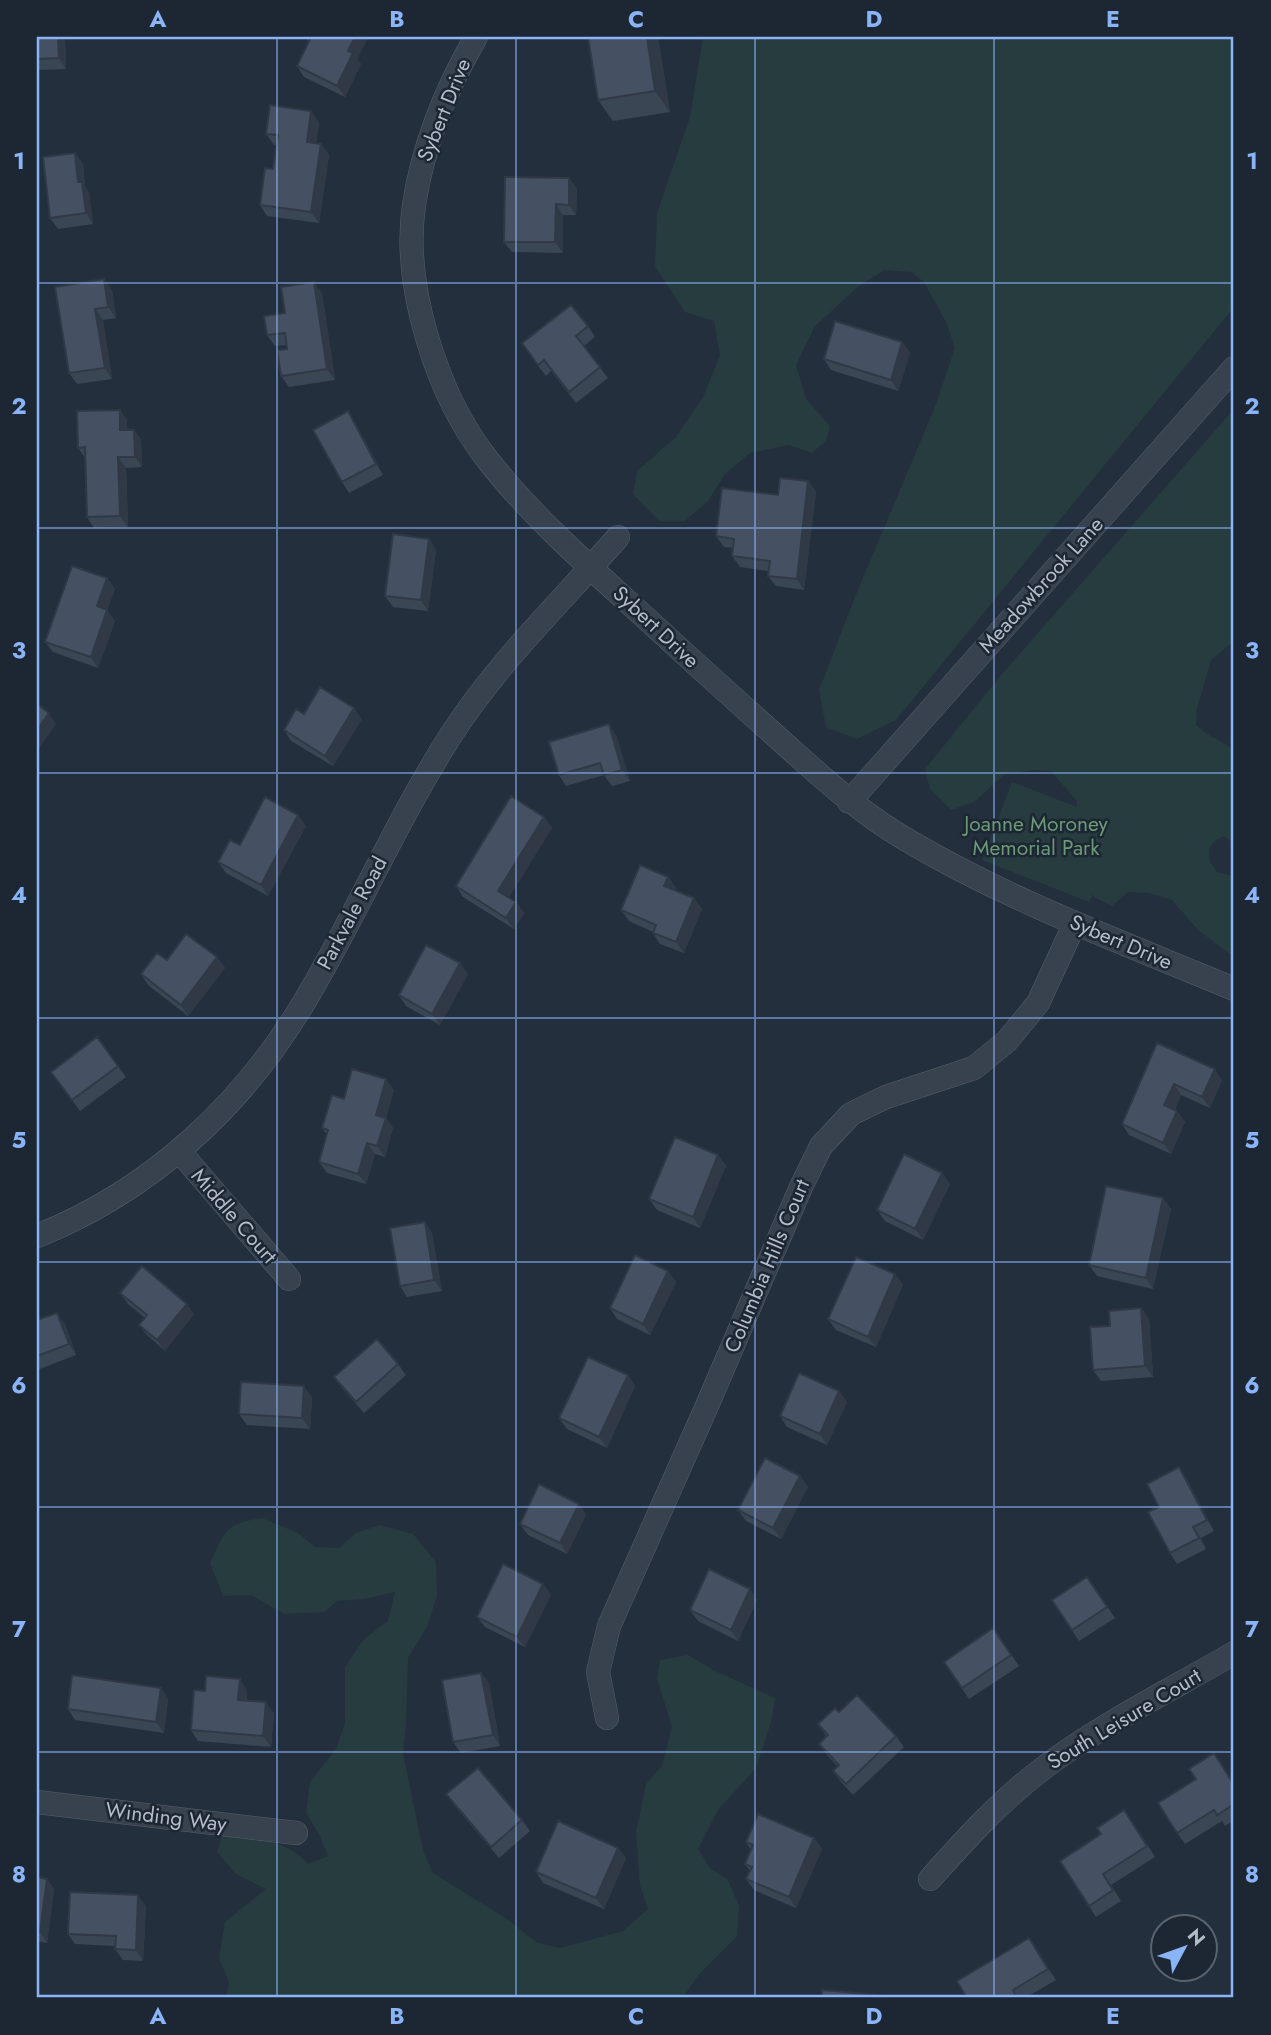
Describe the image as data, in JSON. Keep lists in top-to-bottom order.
{
  "streets": {
    "street": [
      "Sybert Drive",
      "Meadowbrook Lane",
      "Parkvale Road",
      "Middle Court",
      "Columbia Hills Court",
      "South Leisure Court",
      "Winding Way"
    ]
  },
  "crossings": [
    ["Sybert Drive", "Meadowbrook Lane"],
    ["Sybert Drive", "Parkvale Road"],
    ["Sybert Drive", "Columbia Hills Court"],
    ["Parkvale Road", "Middle Court"]
  ],
  "parks": ["Joanne Moroney Memorial Park"],
  "north": "top right",
  "grid": {
    "columns": [
      "A",
      "B",
      "C",
      "D",
      "E"
    ],
    "rows": [
      "1",
      "2",
      "3",
      "4",
      "5",
      "6",
      "7",
      "8"
    ]
  }
}
